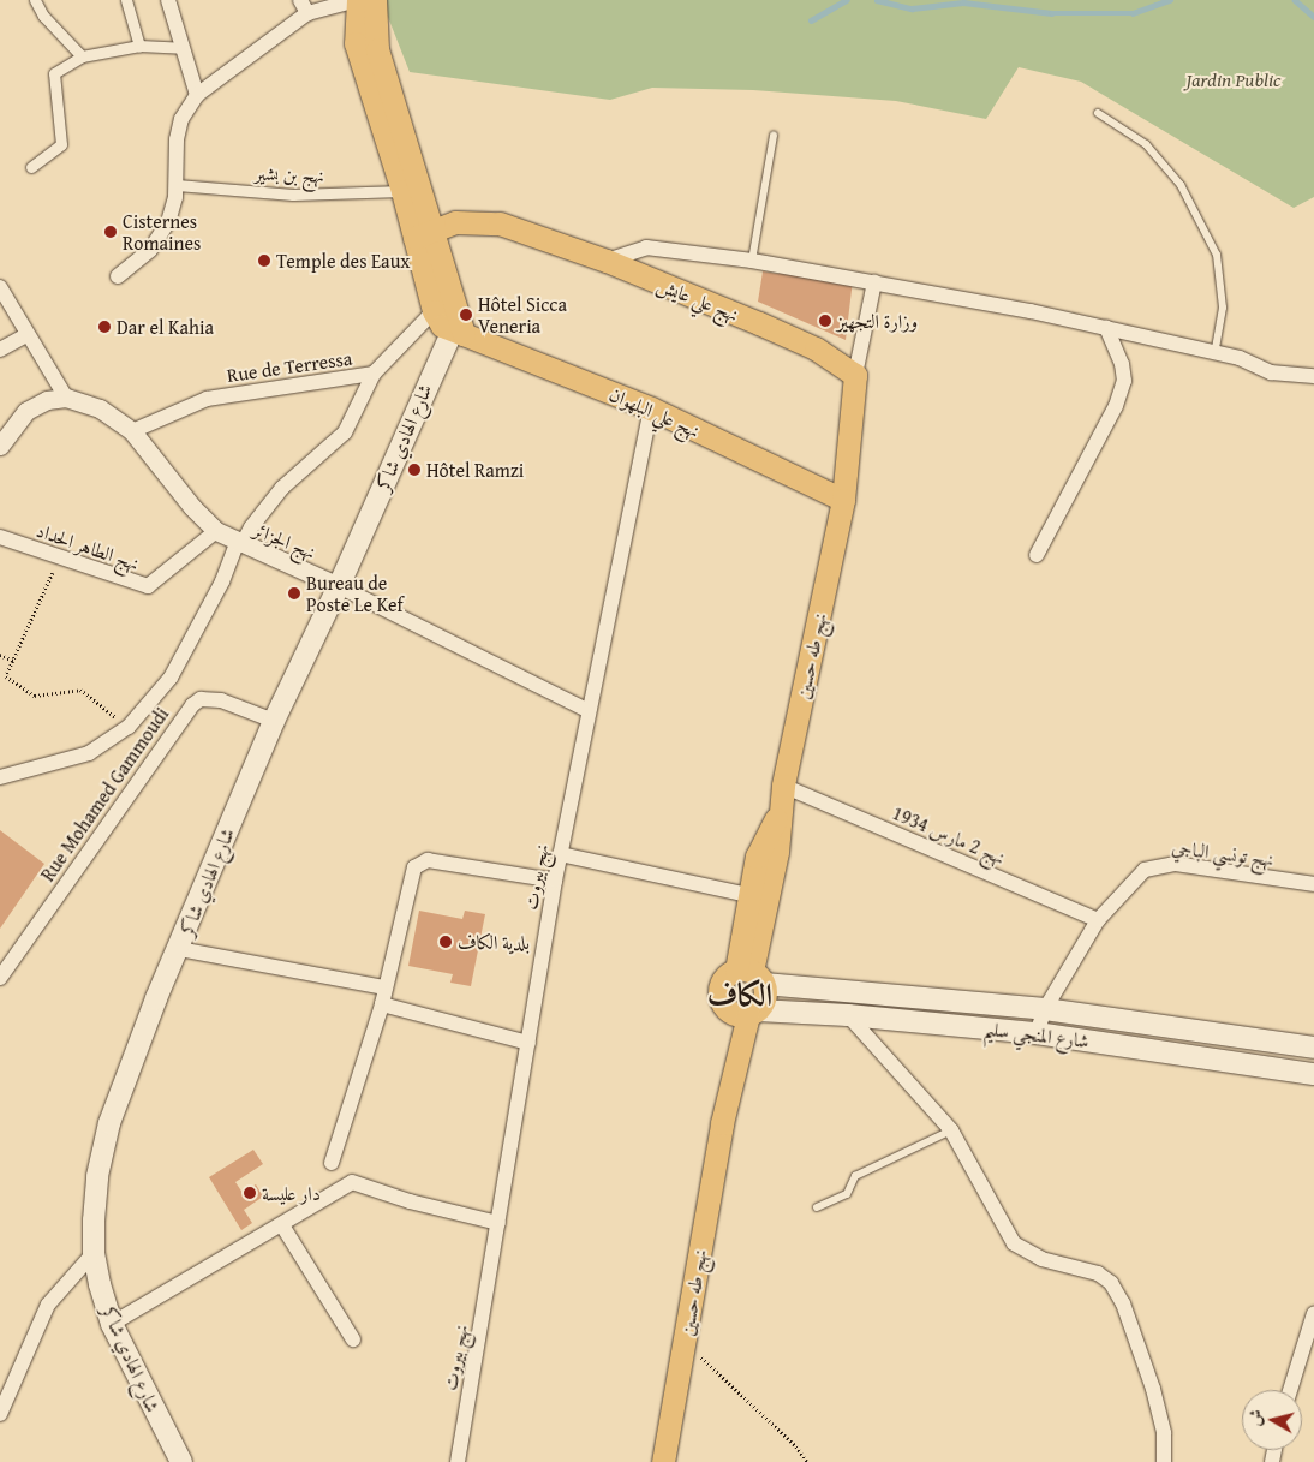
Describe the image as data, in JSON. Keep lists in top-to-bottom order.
{
  "streets": {
    "main road": [
      "نهج علي عايش",
      "نهج علي البلهوان",
      "شارع الهادي شاكر",
      "نهج طه حسين",
      "شارع المنجي سليم"
    ],
    "street": [
      "نهج بن بشير",
      "Rue de Terressa",
      "نهج الجزائر",
      "نهج الطاهر الحداد",
      "Rue Mohamed Gammoudi",
      "نهج 2 مارس 1934",
      "نهج تونسي الباجي",
      "نهج بيروت"
    ]
  },
  "crossings": [
    ["Rue de Terressa", "نهج الجزائر"],
    ["نهج علي البلهوان", "شارع الهادي شاكر"],
    ["نهج علي البلهوان", "نهج طه حسين"],
    ["نهج علي البلهوان", "نهج بيروت"],
    ["شارع الهادي شاكر", "نهج الجزائر"],
    ["شارع الهادي شاكر", "Rue Mohamed Gammoudi"],
    ["نهج الجزائر", "نهج الطاهر الحداد"],
    ["نهج الجزائر", "نهج بيروت"],
    ["نهج طه حسين", "نهج 2 مارس 1934"],
    ["نهج طه حسين", "شارع المنجي سليم"],
    ["نهج 2 مارس 1934", "نهج تونسي الباجي"],
    ["نهج تونسي الباجي", "شارع المنجي سليم"]
  ],
  "districts": ["الكاف"],
  "parks": ["Jardin Public"],
  "places": [
    "Cisternes Romaines",
    "Temple des Eaux",
    "Hôtel Sicca Veneria",
    "وزارة التجهيز",
    "Dar el Kahia",
    "Hôtel Ramzi",
    "Bureau de Poste Le Kef",
    "بلدية الكاف",
    "دار عليسة"
  ],
  "north": "left"
}
